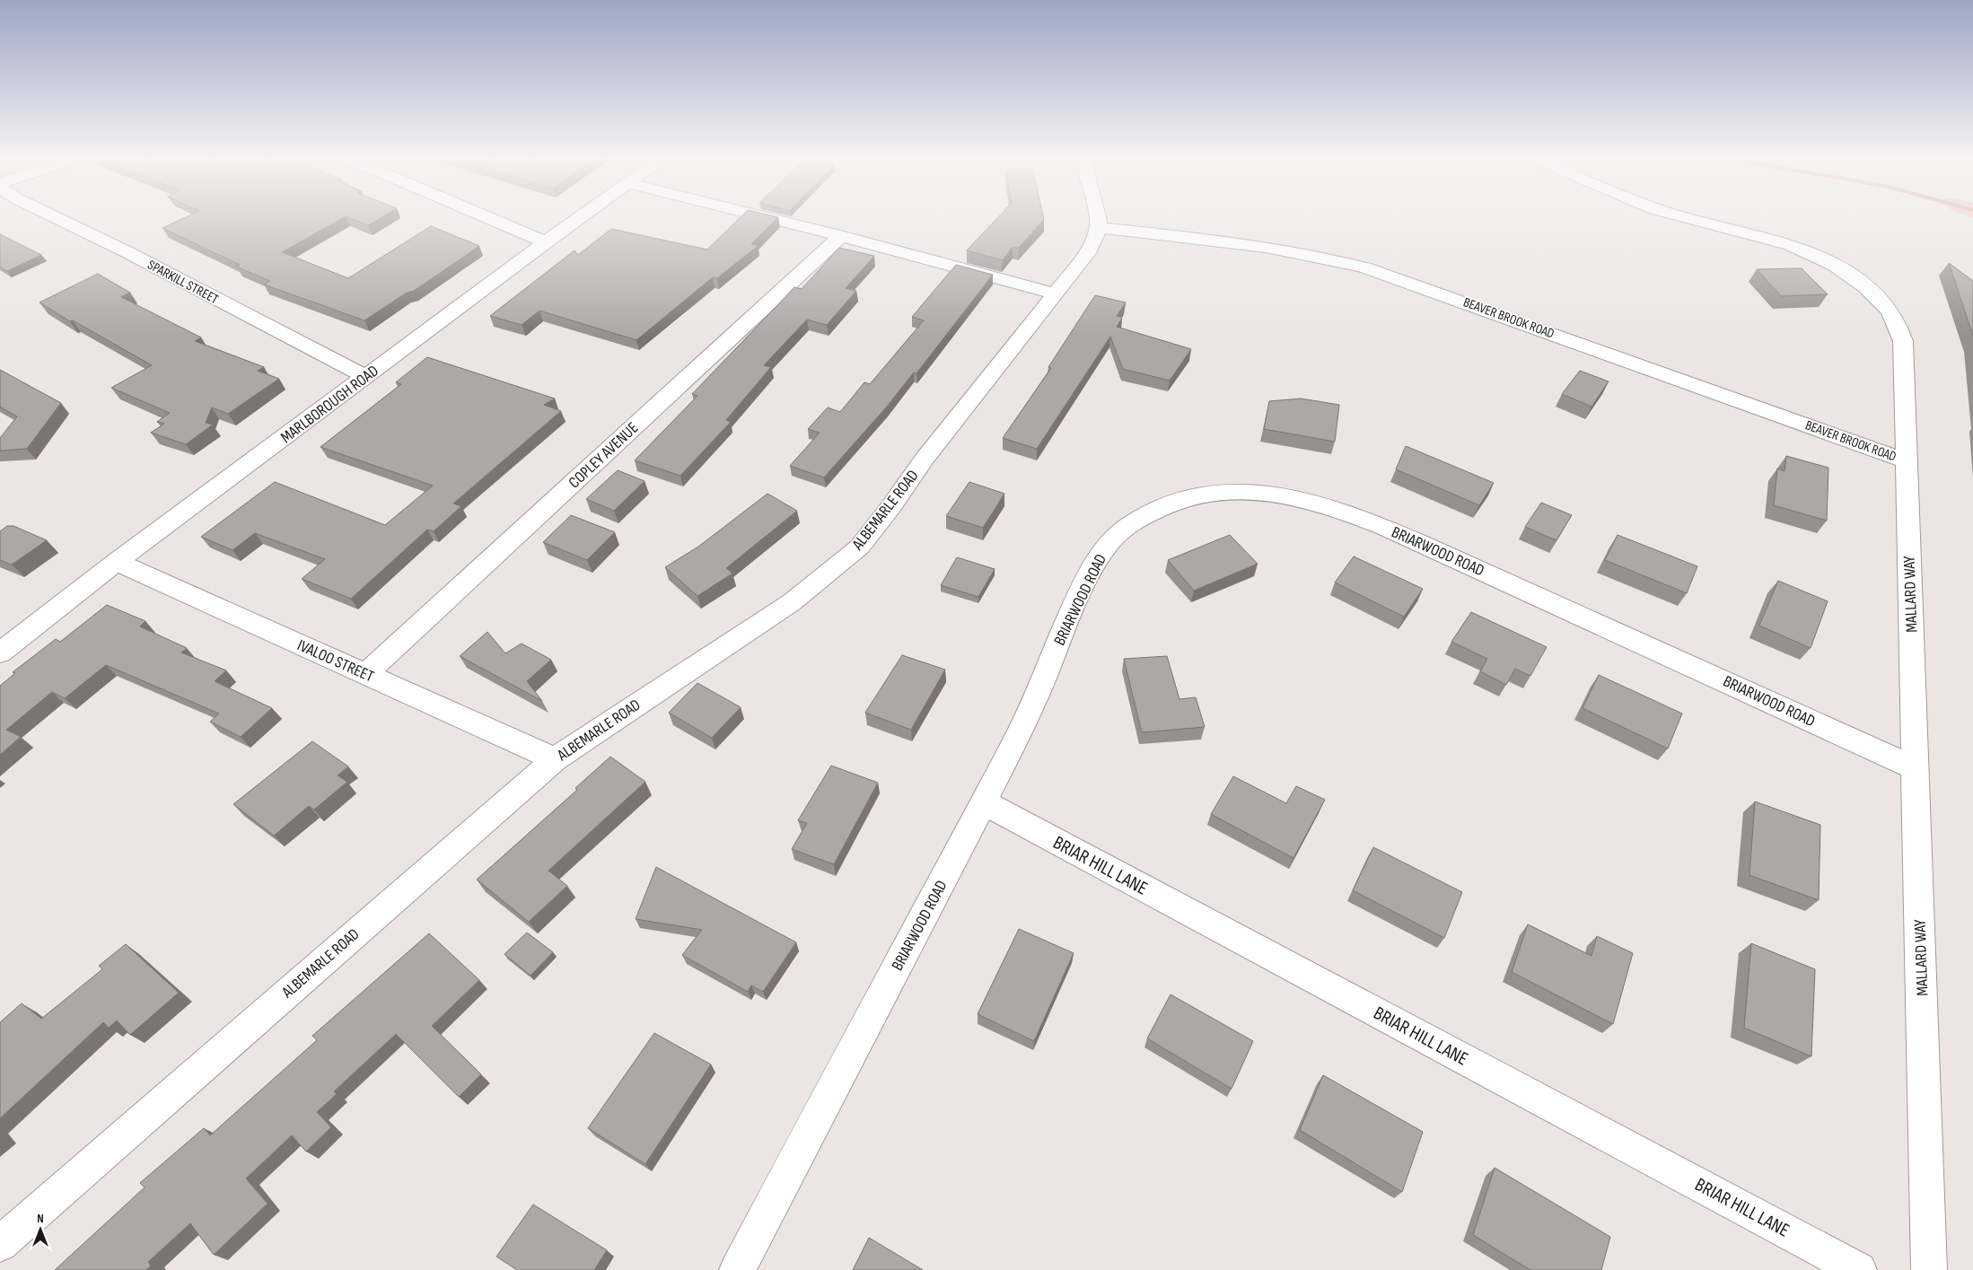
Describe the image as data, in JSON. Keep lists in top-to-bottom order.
{
  "streets": {
    "street": [
      "SPARKILL STREET",
      "BEAVER BROOK ROAD",
      "MARLBOROUGH ROAD",
      "COPLEY AVENUE",
      "ALBEMARLE ROAD",
      "BRIARWOOD ROAD",
      "MALLARD WAY",
      "IVALOO STREET",
      "BRIAR HILL LANE"
    ]
  },
  "crossings": [
    ["SPARKILL STREET", "MARLBOROUGH ROAD"],
    ["BEAVER BROOK ROAD", "ALBEMARLE ROAD"],
    ["BEAVER BROOK ROAD", "MALLARD WAY"],
    ["MARLBOROUGH ROAD", "IVALOO STREET"],
    ["COPLEY AVENUE", "IVALOO STREET"],
    ["ALBEMARLE ROAD", "IVALOO STREET"],
    ["BRIARWOOD ROAD", "MALLARD WAY"],
    ["BRIARWOOD ROAD", "BRIAR HILL LANE"]
  ],
  "north": "top"
}
